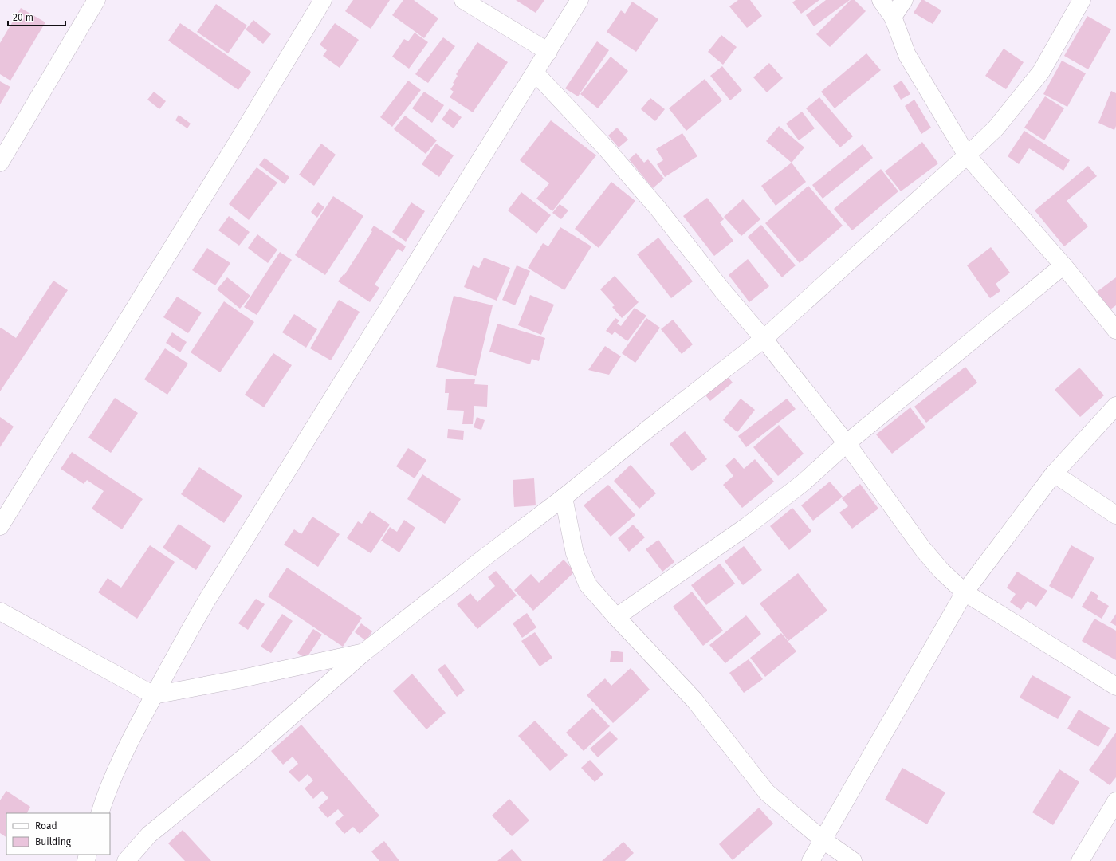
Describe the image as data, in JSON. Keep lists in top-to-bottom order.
{
  "legend": ["Road", "Building"],
  "scale_bar": "20 m"
}
